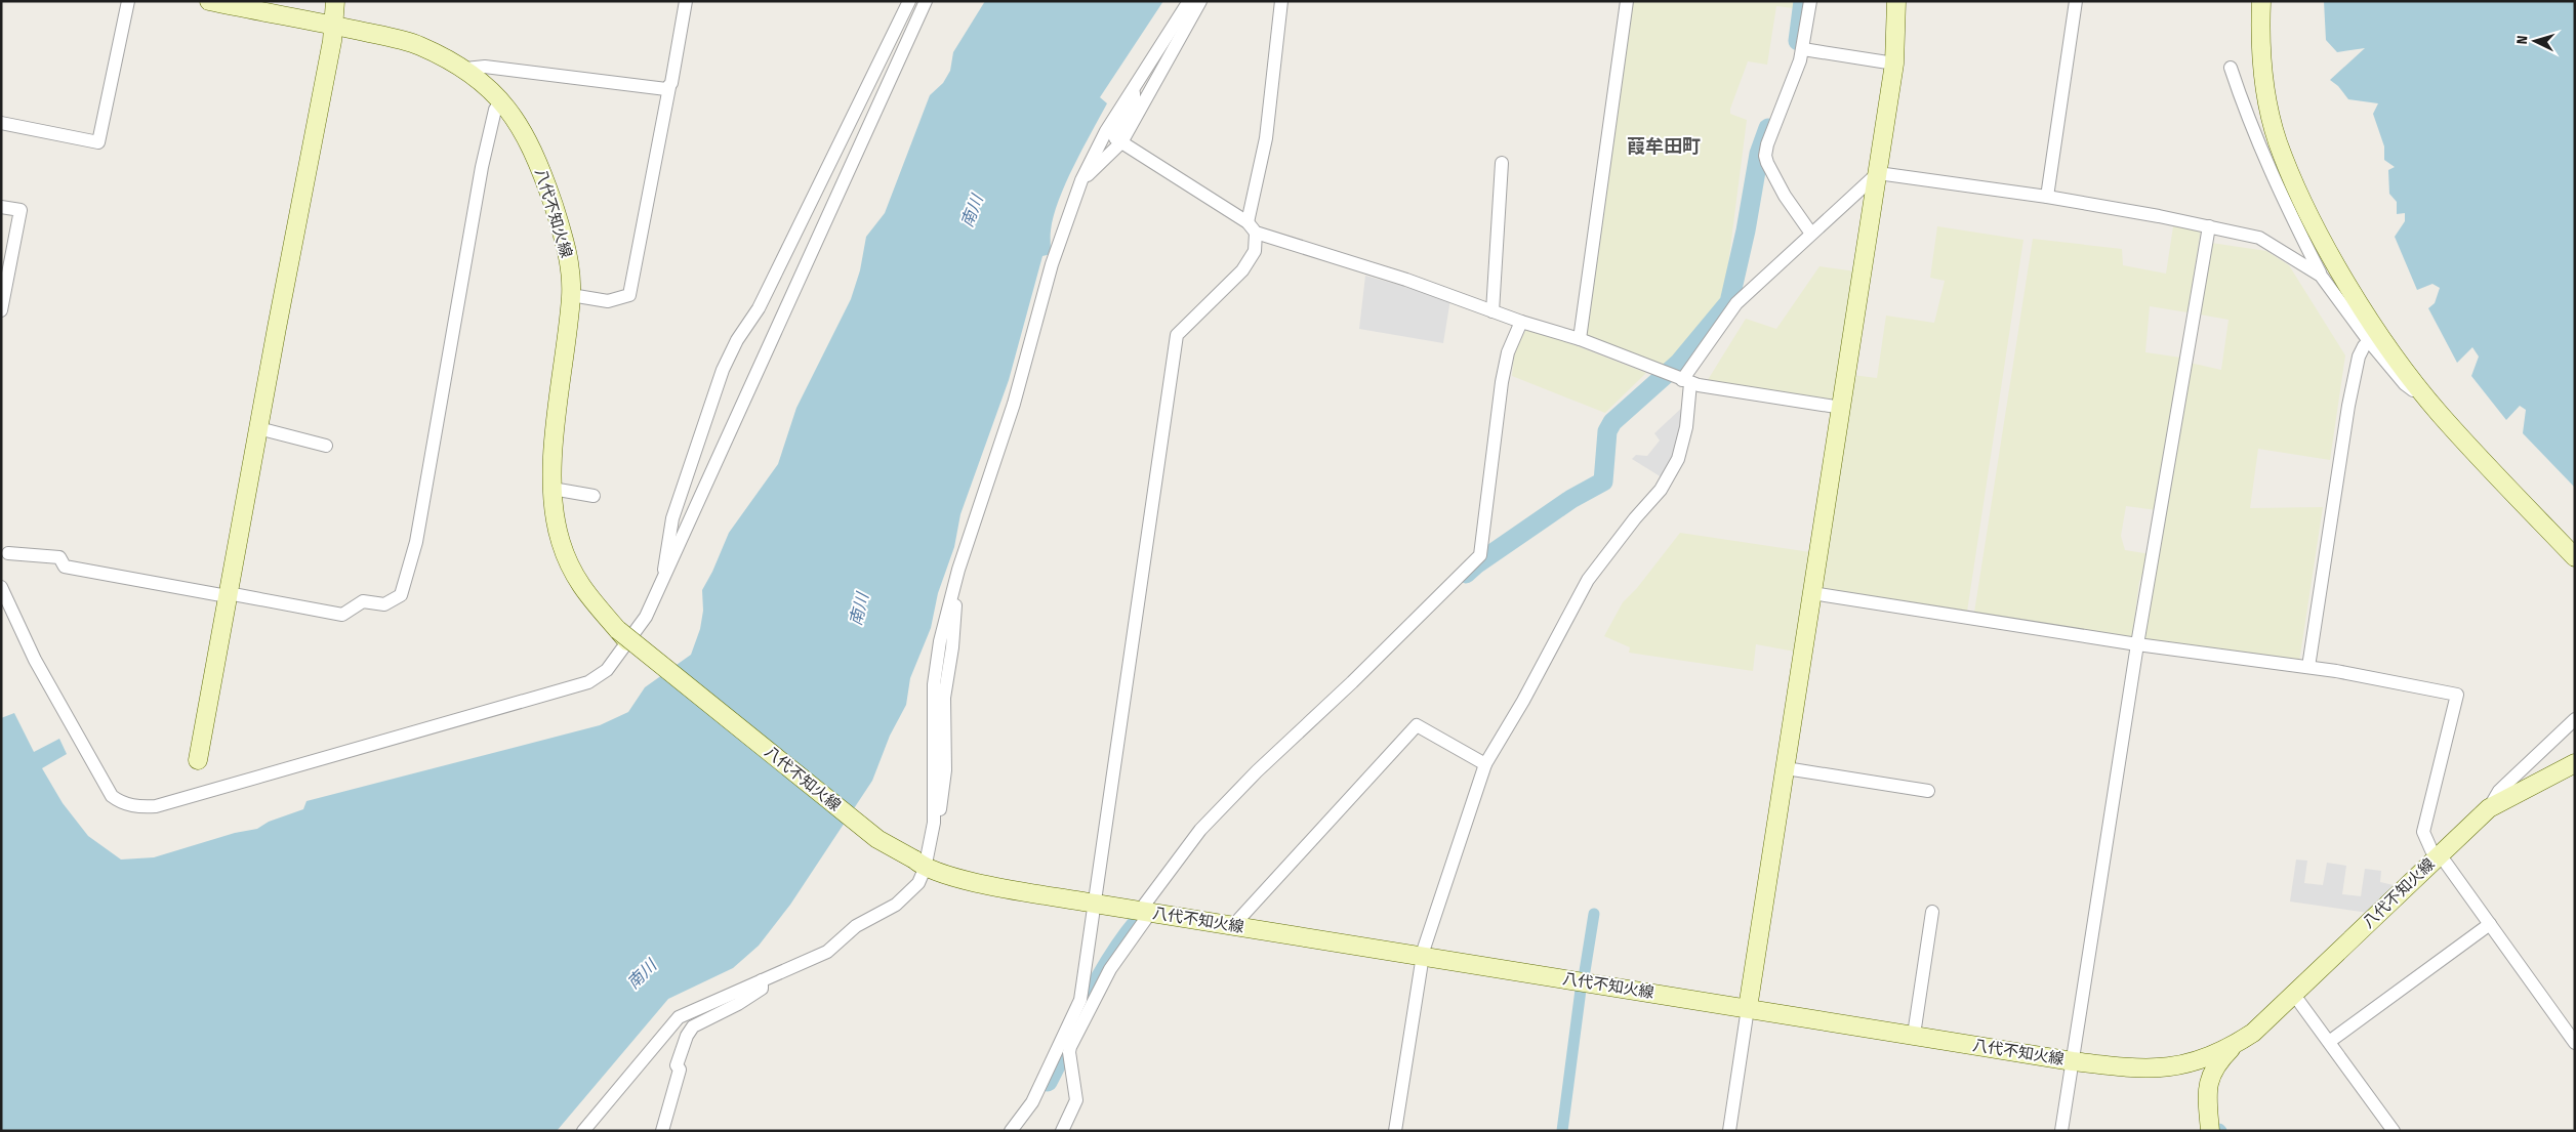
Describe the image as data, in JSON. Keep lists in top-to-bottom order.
{
  "streets": {
    "main road": ["八代不知火線"]
  },
  "districts": ["葭牟田町"],
  "water": ["南川"],
  "north": "left"
}
